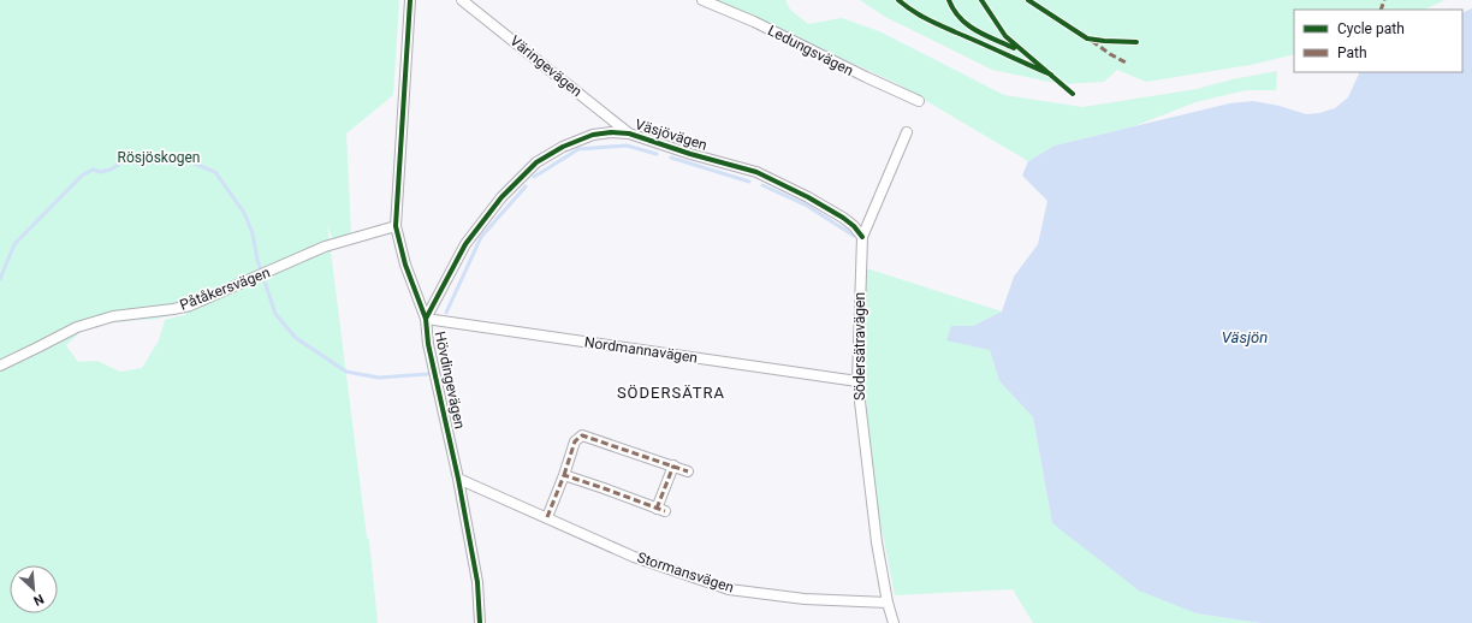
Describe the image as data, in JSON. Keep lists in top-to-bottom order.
{
  "streets": {
    "street": [
      "Ledungsvägen",
      "Väringevägen",
      "Väsjövägen",
      "Påtåkersvägen",
      "Södersätravägen",
      "Nordmannavägen",
      "Hövdingevägen",
      "Stormansvägen"
    ]
  },
  "crossings": [
    ["Väringevägen", "Väsjövägen"],
    ["Väsjövägen", "Södersätravägen"],
    ["Väsjövägen", "Nordmannavägen"],
    ["Väsjövägen", "Hövdingevägen"],
    ["Påtåkersvägen", "Hövdingevägen"],
    ["Södersätravägen", "Nordmannavägen"],
    ["Södersätravägen", "Stormansvägen"],
    ["Nordmannavägen", "Hövdingevägen"],
    ["Hövdingevägen", "Stormansvägen"]
  ],
  "districts": ["SÖDERSÄTRA"],
  "water": ["Väsjön"],
  "parks": ["Rösjöskogen"],
  "legend": ["Cycle path", "Path"],
  "north": "bottom right"
}
